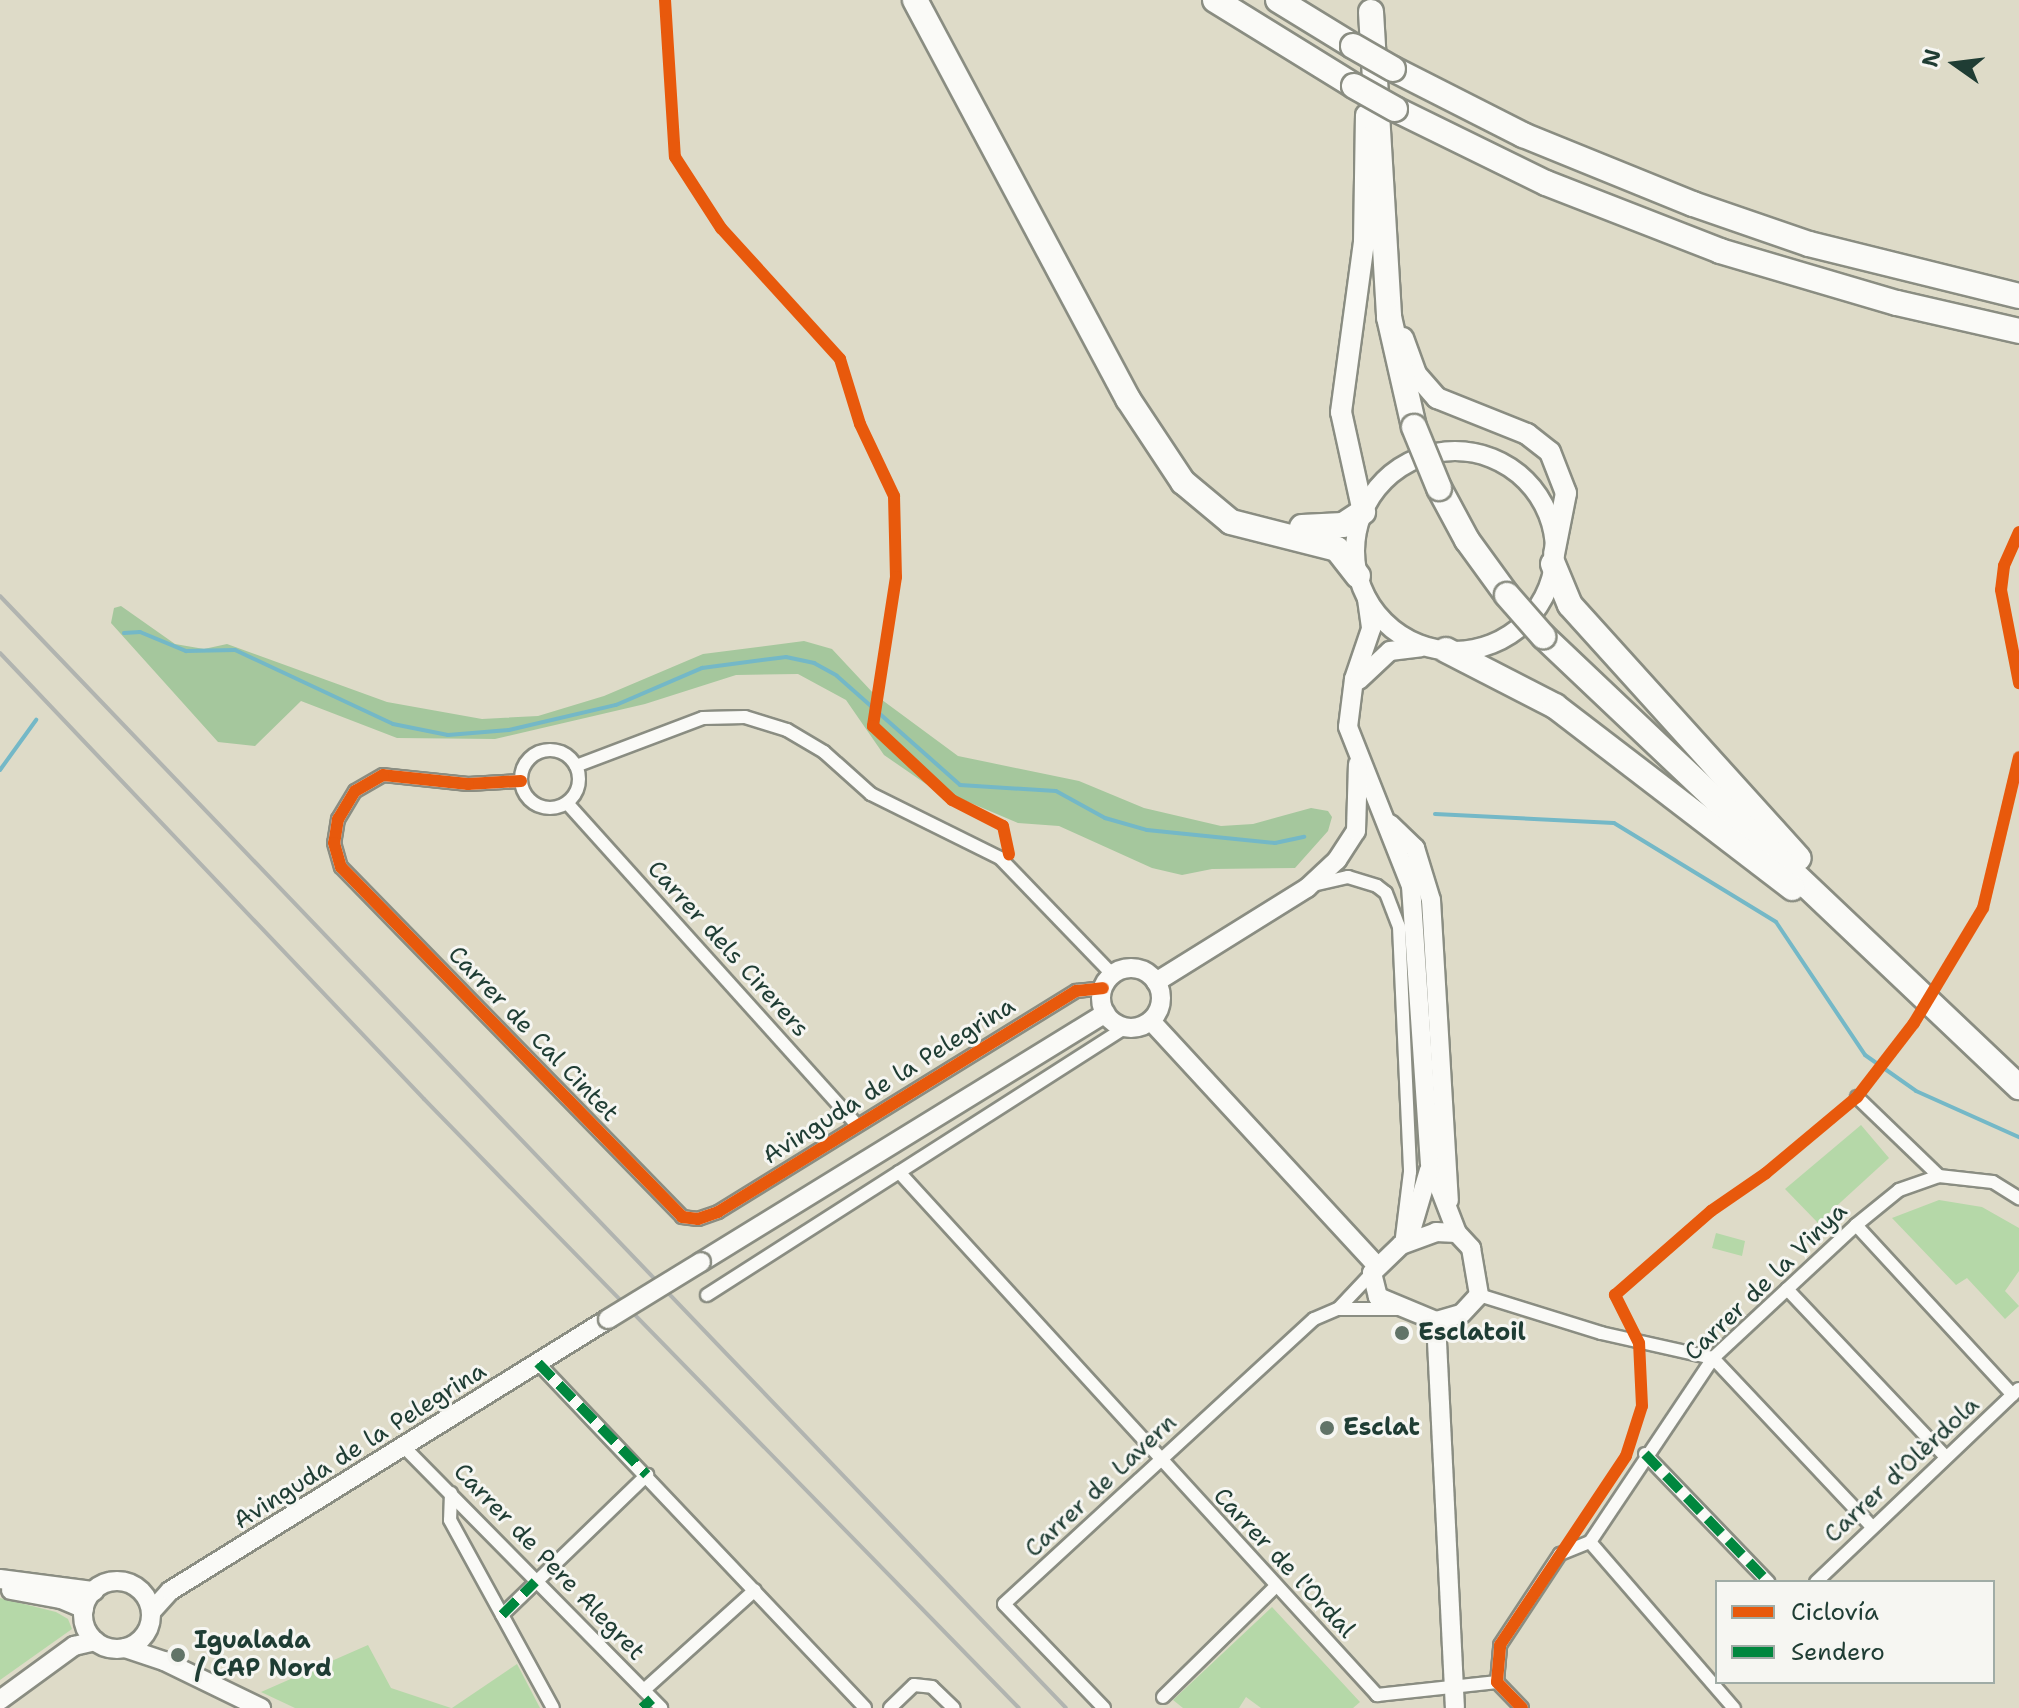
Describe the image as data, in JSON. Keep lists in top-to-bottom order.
{
  "streets": {
    "street": [
      "Carrer dels Cirerers",
      "Carrer de Cal Cintet",
      "Avinguda de la Pelegrina",
      "Carrer de la Vinya",
      "Carrer d'Olèrdola",
      "Carrer de Lavern",
      "Carrer de Pere Alegret",
      "Carrer de l'Ordal"
    ]
  },
  "crossings": [
    ["Carrer dels Cirerers", "Carrer de Cal Cintet"],
    ["Carrer dels Cirerers", "Avinguda de la Pelegrina"],
    ["Carrer de Cal Cintet", "Avinguda de la Pelegrina"],
    ["Avinguda de la Pelegrina", "Carrer de Pere Alegret"],
    ["Carrer de Lavern", "Carrer de l'Ordal"]
  ],
  "places": ["Esclatoil", "Esclat", "Igualada / CAP Nord"],
  "legend": ["Ciclovía", "Sendero"],
  "north": "left"
}
